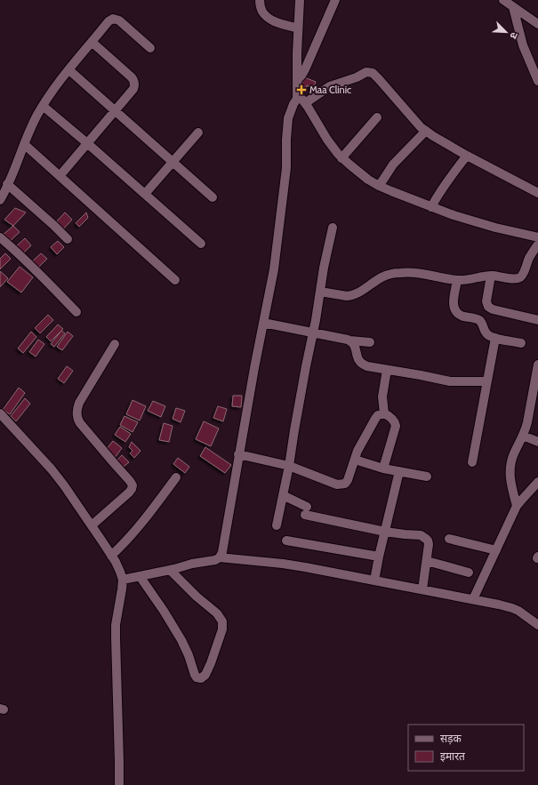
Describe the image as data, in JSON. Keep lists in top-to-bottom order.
{
  "places": {
    "health": ["Maa Clinic"]
  },
  "legend": ["सड़क", "इमारत"],
  "north": "bottom right"
}
